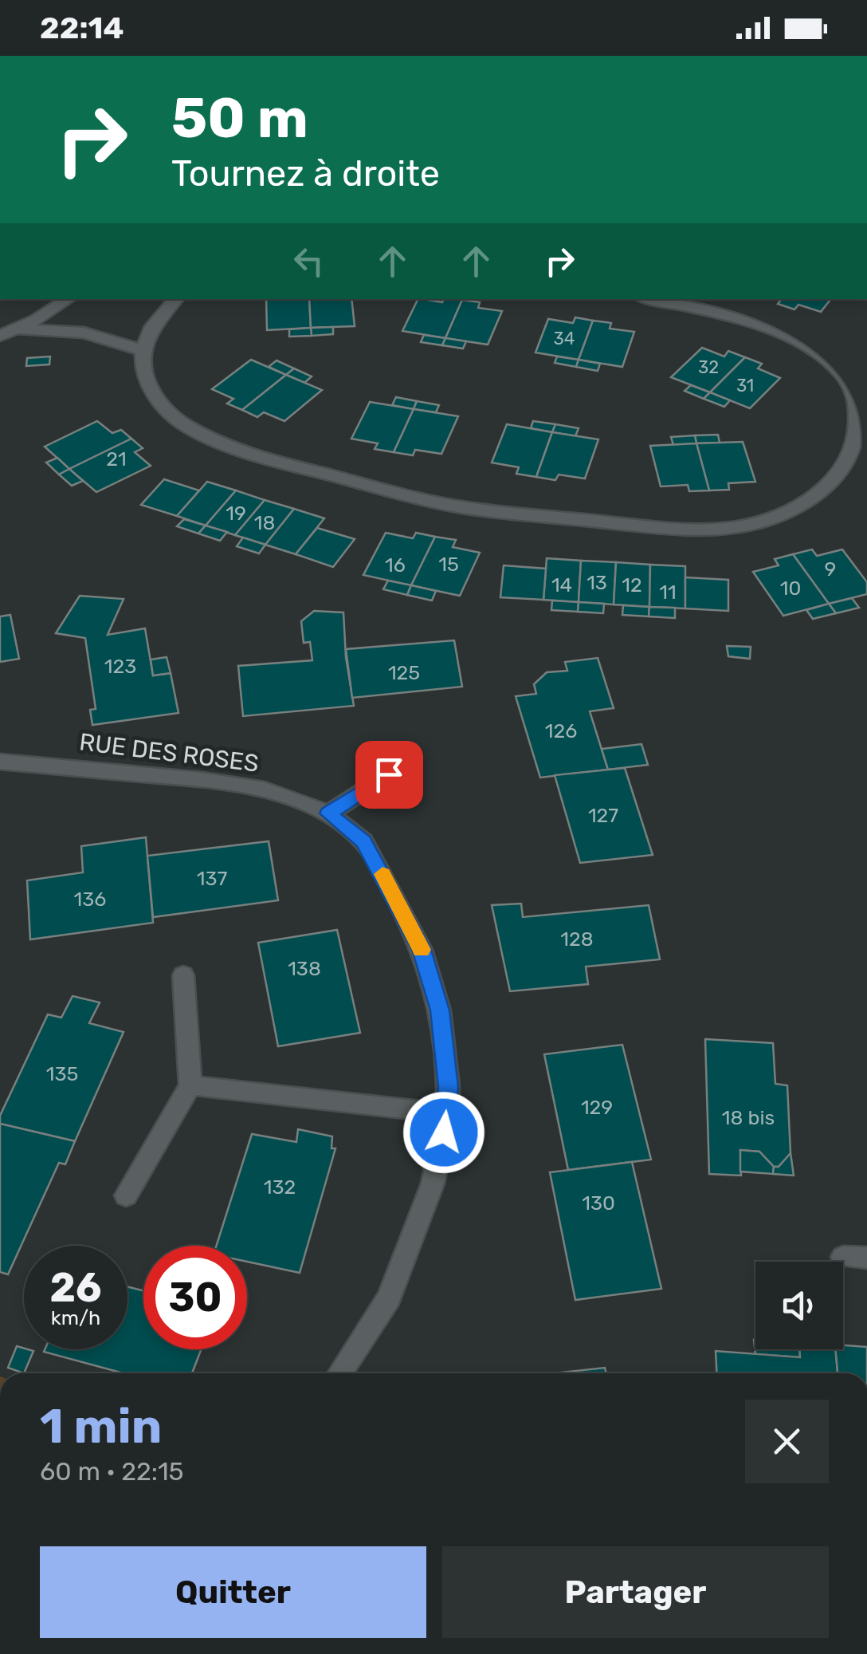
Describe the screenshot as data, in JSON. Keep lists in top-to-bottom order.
{
  "streets": {
    "street": ["RUE DES ROSES"]
  },
  "house_numbers": [
    "34",
    "32",
    "31",
    "21",
    "19",
    "18",
    "15",
    "16",
    "9",
    "13",
    "14",
    "12",
    "10",
    "11",
    "123",
    "125",
    "126",
    "127",
    "137",
    "136",
    "128",
    "138",
    "135",
    "129",
    "18 bis",
    "132",
    "130"
  ],
  "page": {
    "status": "22:14",
    "turn": ["50 m", "Tournez à droite"],
    "speed": "26 km/h",
    "limit": "30",
    "heading": ["1 min", "60 m · 22:15"],
    "buttons": ["Quitter", "Partager"]
  }
}
